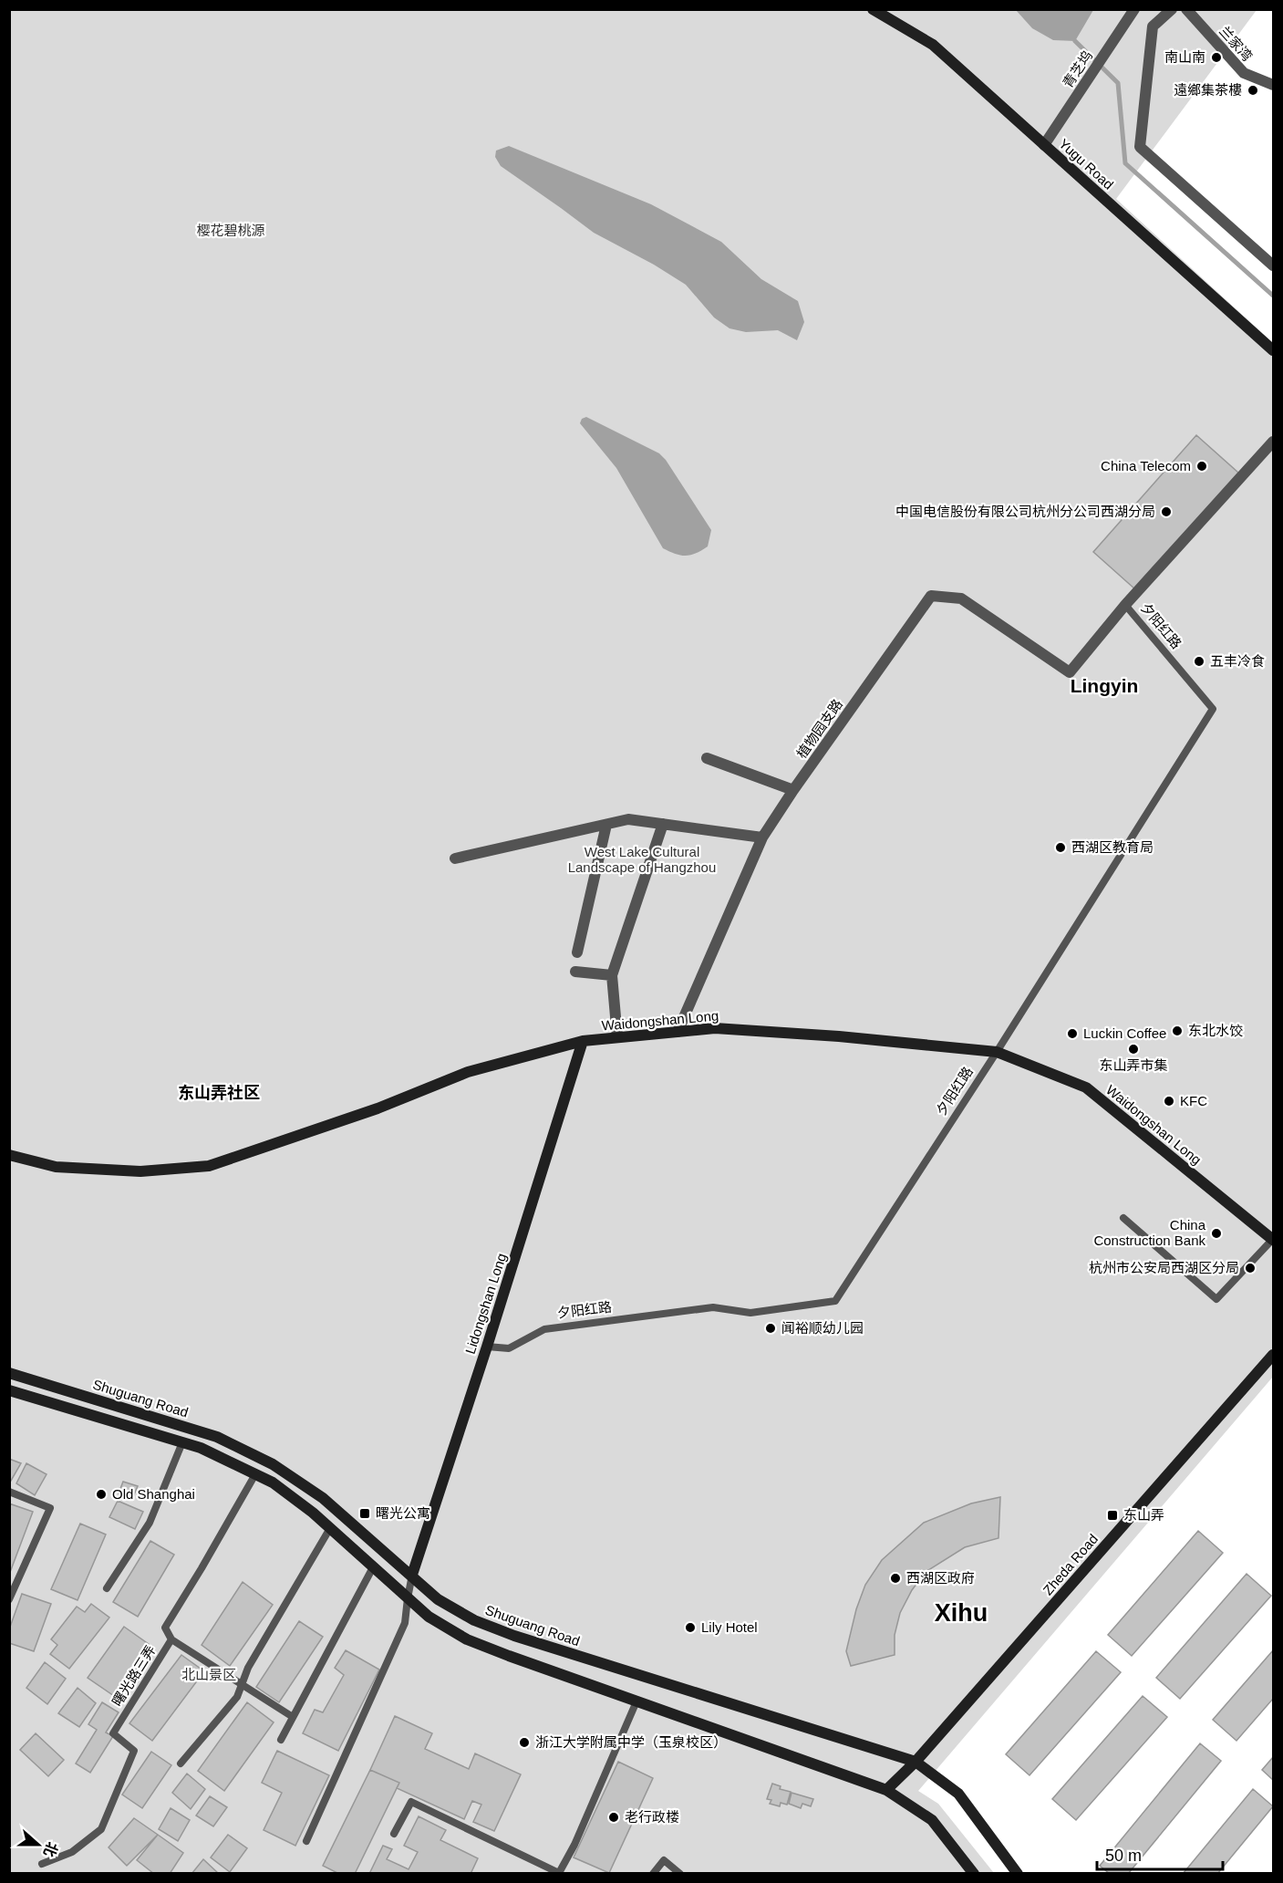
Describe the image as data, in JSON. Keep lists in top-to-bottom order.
{
  "streets": {
    "main road": [
      "Yugu Road",
      "Waidongshan Long",
      "Lidongshan Long",
      "Shuguang Road",
      "Zheda Road"
    ],
    "street": [
      "兰家湾",
      "青芝坞",
      "夕阳红路",
      "植物园支路"
    ],
    "lane": ["曙光路三弄"]
  },
  "crossings": [
    ["青芝坞", "Yugu Road"],
    ["夕阳红路", "植物园支路"],
    ["夕阳红路", "Waidongshan Long"],
    ["夕阳红路", "Lidongshan Long"],
    ["植物园支路", "Waidongshan Long"],
    ["Waidongshan Long", "Lidongshan Long"],
    ["Lidongshan Long", "Shuguang Road"],
    ["Shuguang Road", "Zheda Road"]
  ],
  "districts": ["Lingyin", "东山弄社区", "Xihu"],
  "parks": ["樱花碧桃源", "West Lake Cultural Landscape of Hangzhou", "北山景区"],
  "places": {
    "other": [
      "南山南",
      "遠鄉集茶樓",
      "China Telecom",
      "中国电信股份有限公司杭州分公司西湖分局",
      "五丰冷食",
      "西湖区教育局",
      "东北水饺",
      "Luckin Coffee",
      "东山弄市集",
      "KFC",
      "China Construction Bank",
      "杭州市公安局西湖区分局",
      "闻裕顺幼儿园",
      "Old Shanghai",
      "西湖区政府",
      "Lily Hotel",
      "浙江大学附属中学（玉泉校区）",
      "老行政楼"
    ],
    "transit": ["曙光公寓", "东山弄"]
  },
  "scale_bar": "50 m",
  "north": "right"
}
